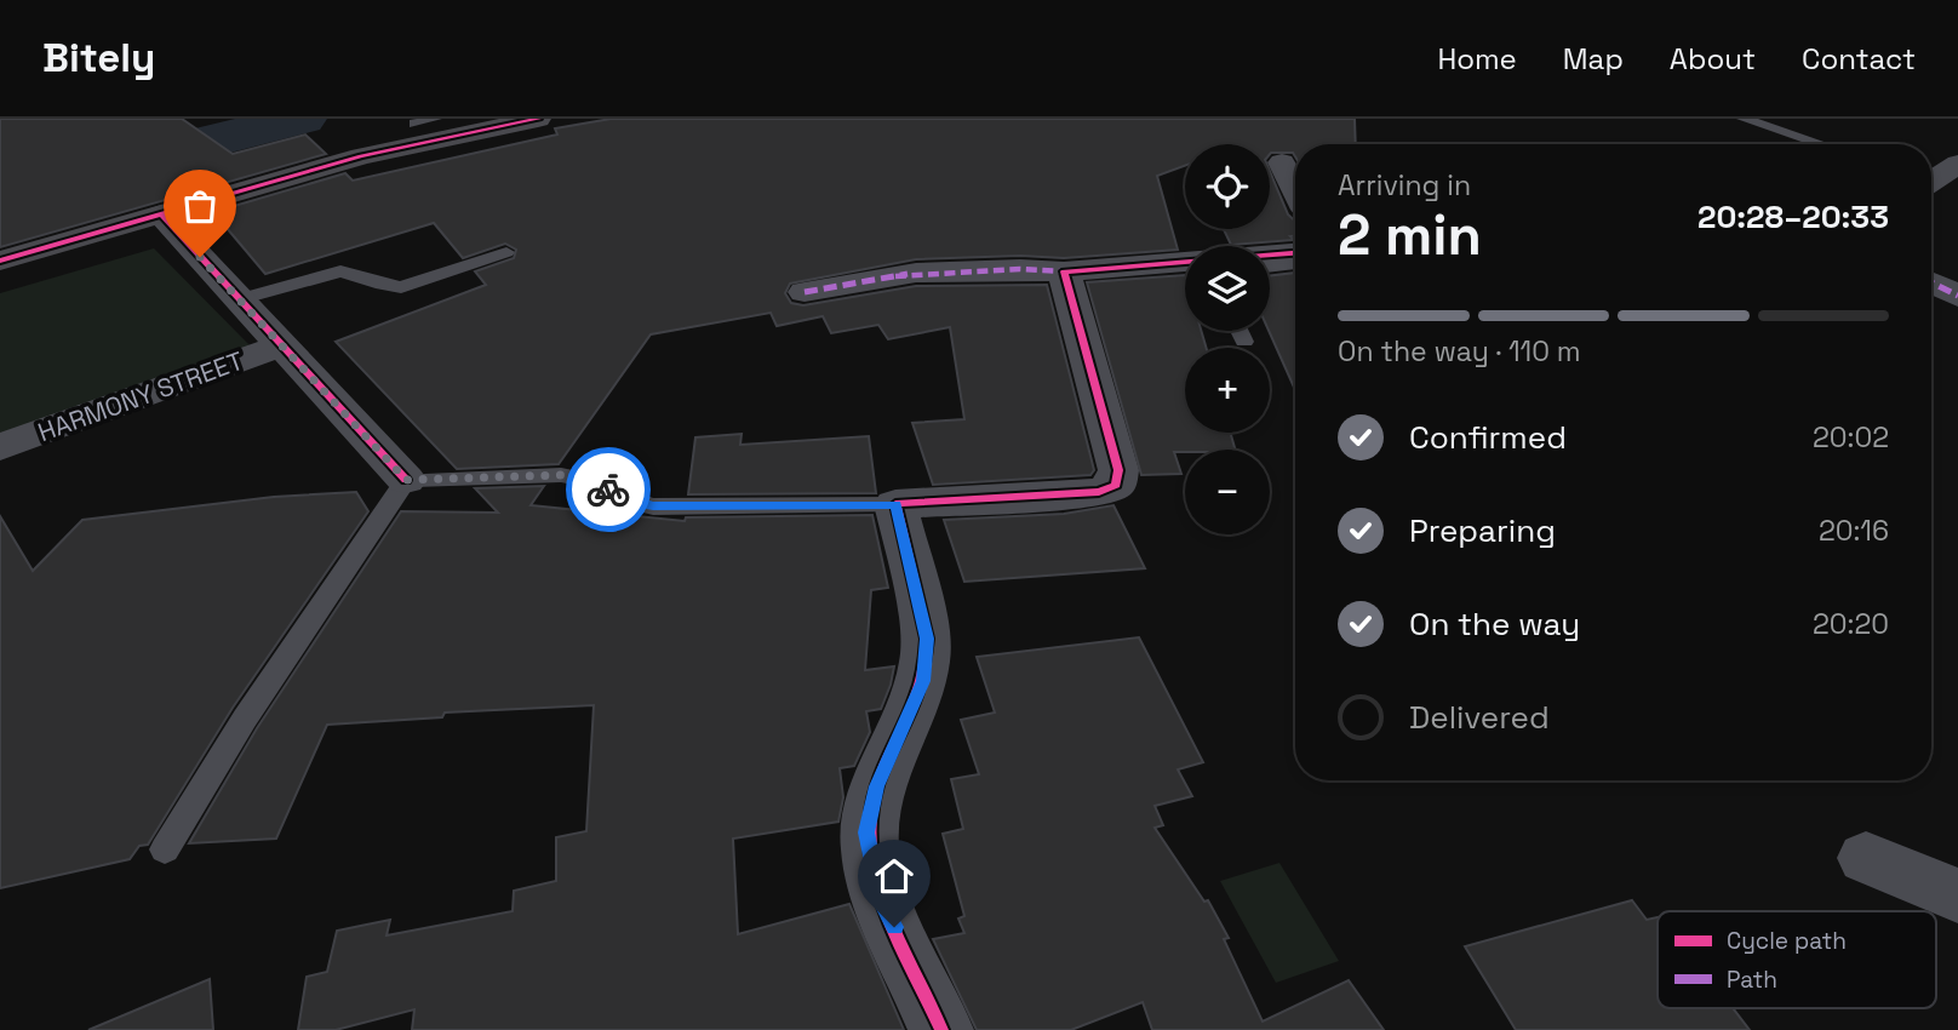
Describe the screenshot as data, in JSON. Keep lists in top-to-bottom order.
{
  "streets": {
    "street": ["HARMONY STREET"]
  },
  "legend": ["Cycle path", "Path"],
  "page": {
    "header": "Bitely",
    "nav": [
      "Home",
      "Map",
      "About",
      "Contact"
    ],
    "map_buttons": ["+", "−"],
    "heading": ["2 min", "Arriving in", "20:28–20:33"],
    "bar": "On the way · 110 m",
    "list": [
      ["Confirmed", "20:02"],
      ["Preparing", "20:16"],
      ["On the way", "20:20"],
      "Delivered"
    ]
  }
}
